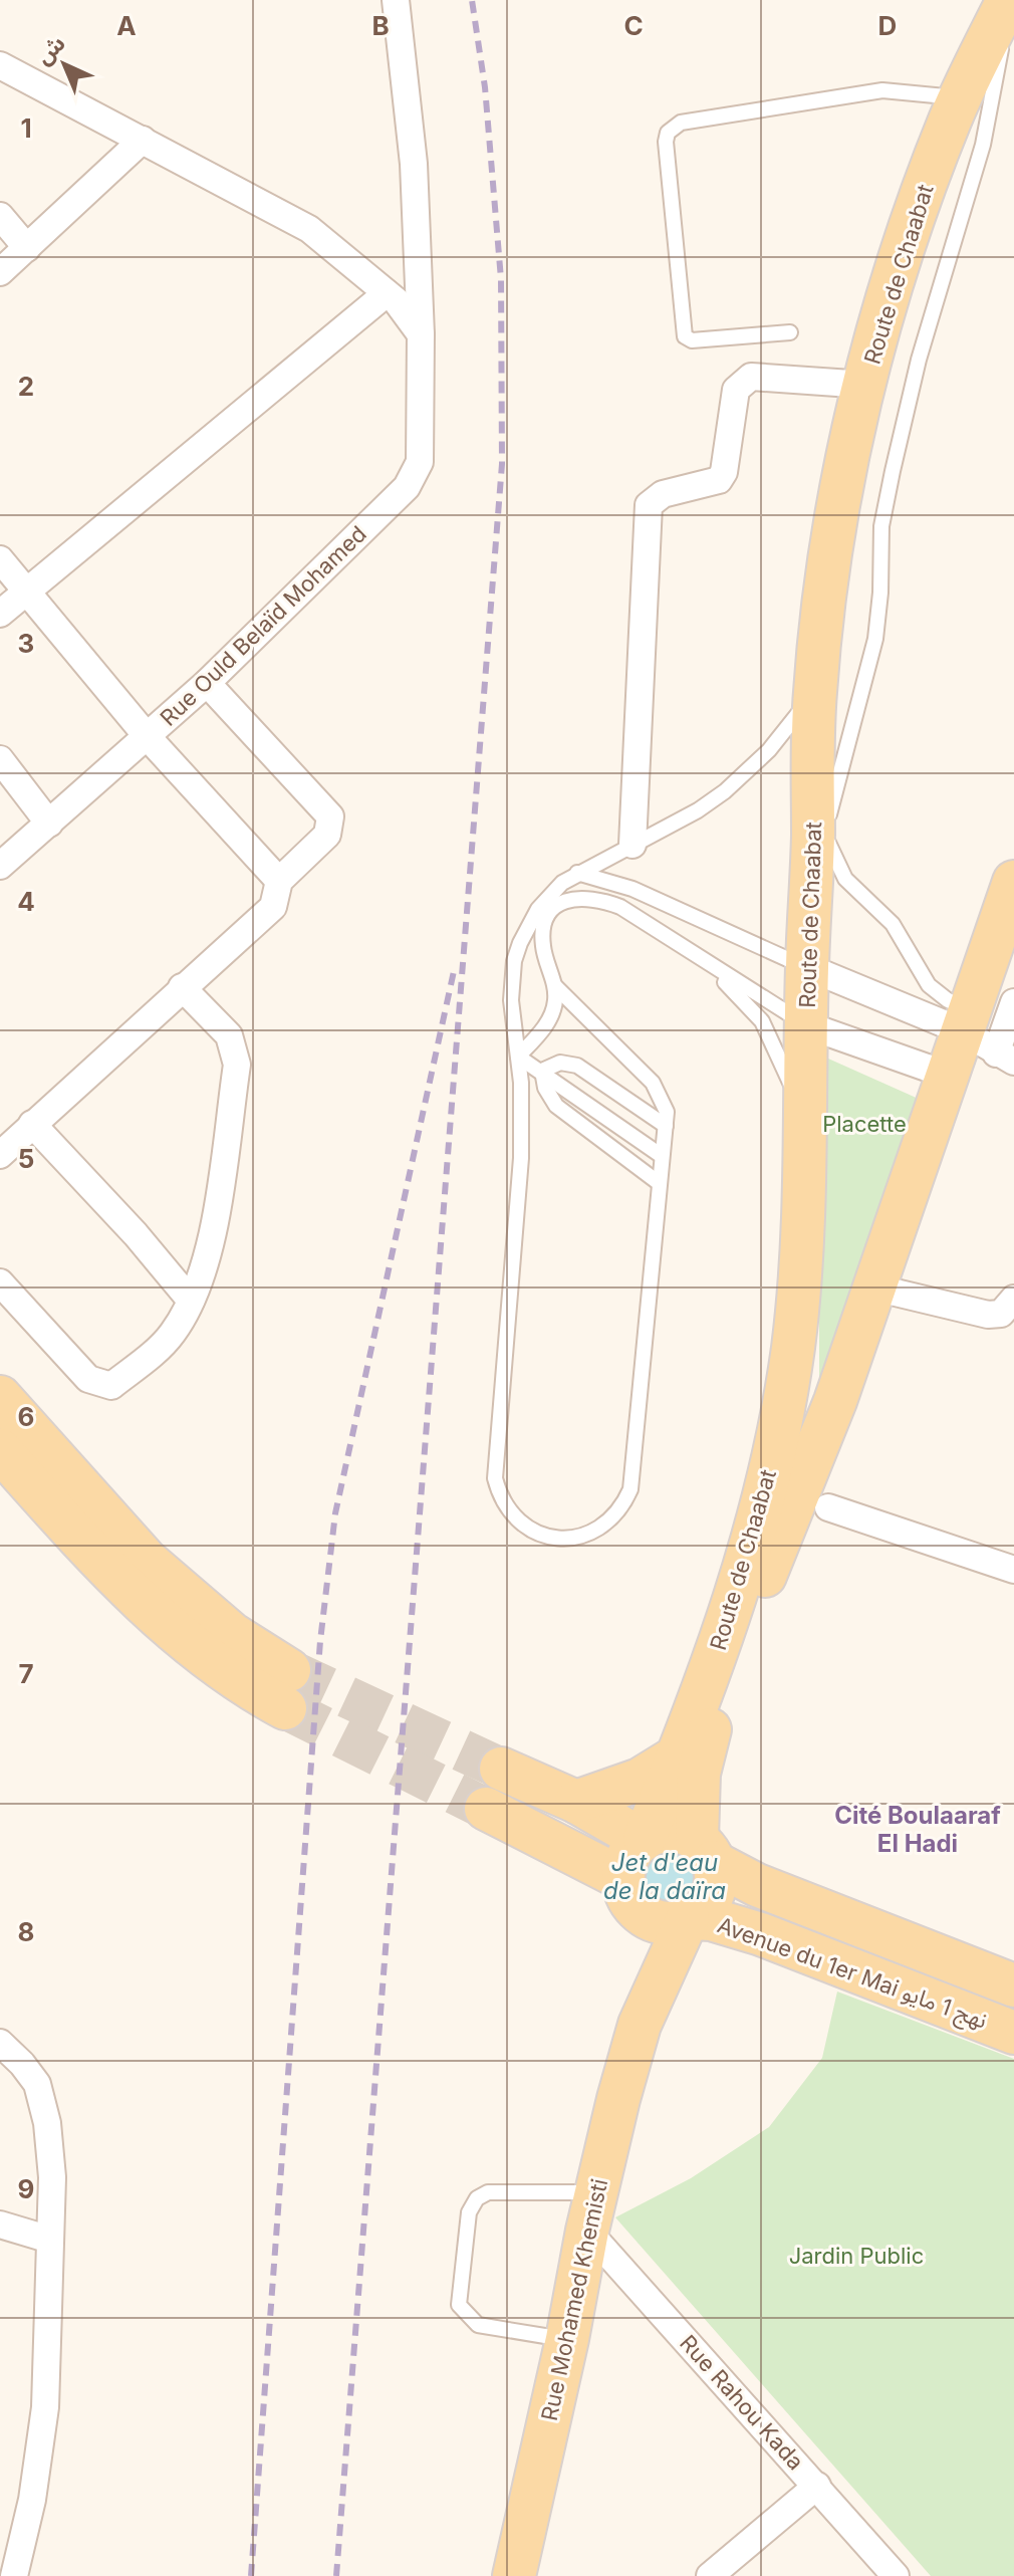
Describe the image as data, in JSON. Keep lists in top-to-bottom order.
{
  "streets": {
    "main road": ["Route de Chaabat", "Avenue du 1er Mai نهج 1 مايو", "Rue Mohamed Khemisti"],
    "street": ["Rue Ould Belaïd Mohamed", "Rue Rahou Kada"]
  },
  "crossings": [
    ["Route de Chaabat", "Avenue du 1er Mai نهج 1 مايو"],
    ["Route de Chaabat", "Rue Mohamed Khemisti"],
    ["Avenue du 1er Mai نهج 1 مايو", "Rue Mohamed Khemisti"],
    ["Rue Mohamed Khemisti", "Rue Rahou Kada"]
  ],
  "districts": ["Cité Boulaaraf El Hadi"],
  "water": ["Jet d'eau de la daïra"],
  "parks": ["Placette", "Jardin Public"],
  "north": "top left",
  "grid": {
    "columns": [
      "A",
      "B",
      "C",
      "D"
    ],
    "rows": [
      "1",
      "2",
      "3",
      "4",
      "5",
      "6",
      "7",
      "8",
      "9"
    ]
  }
}
